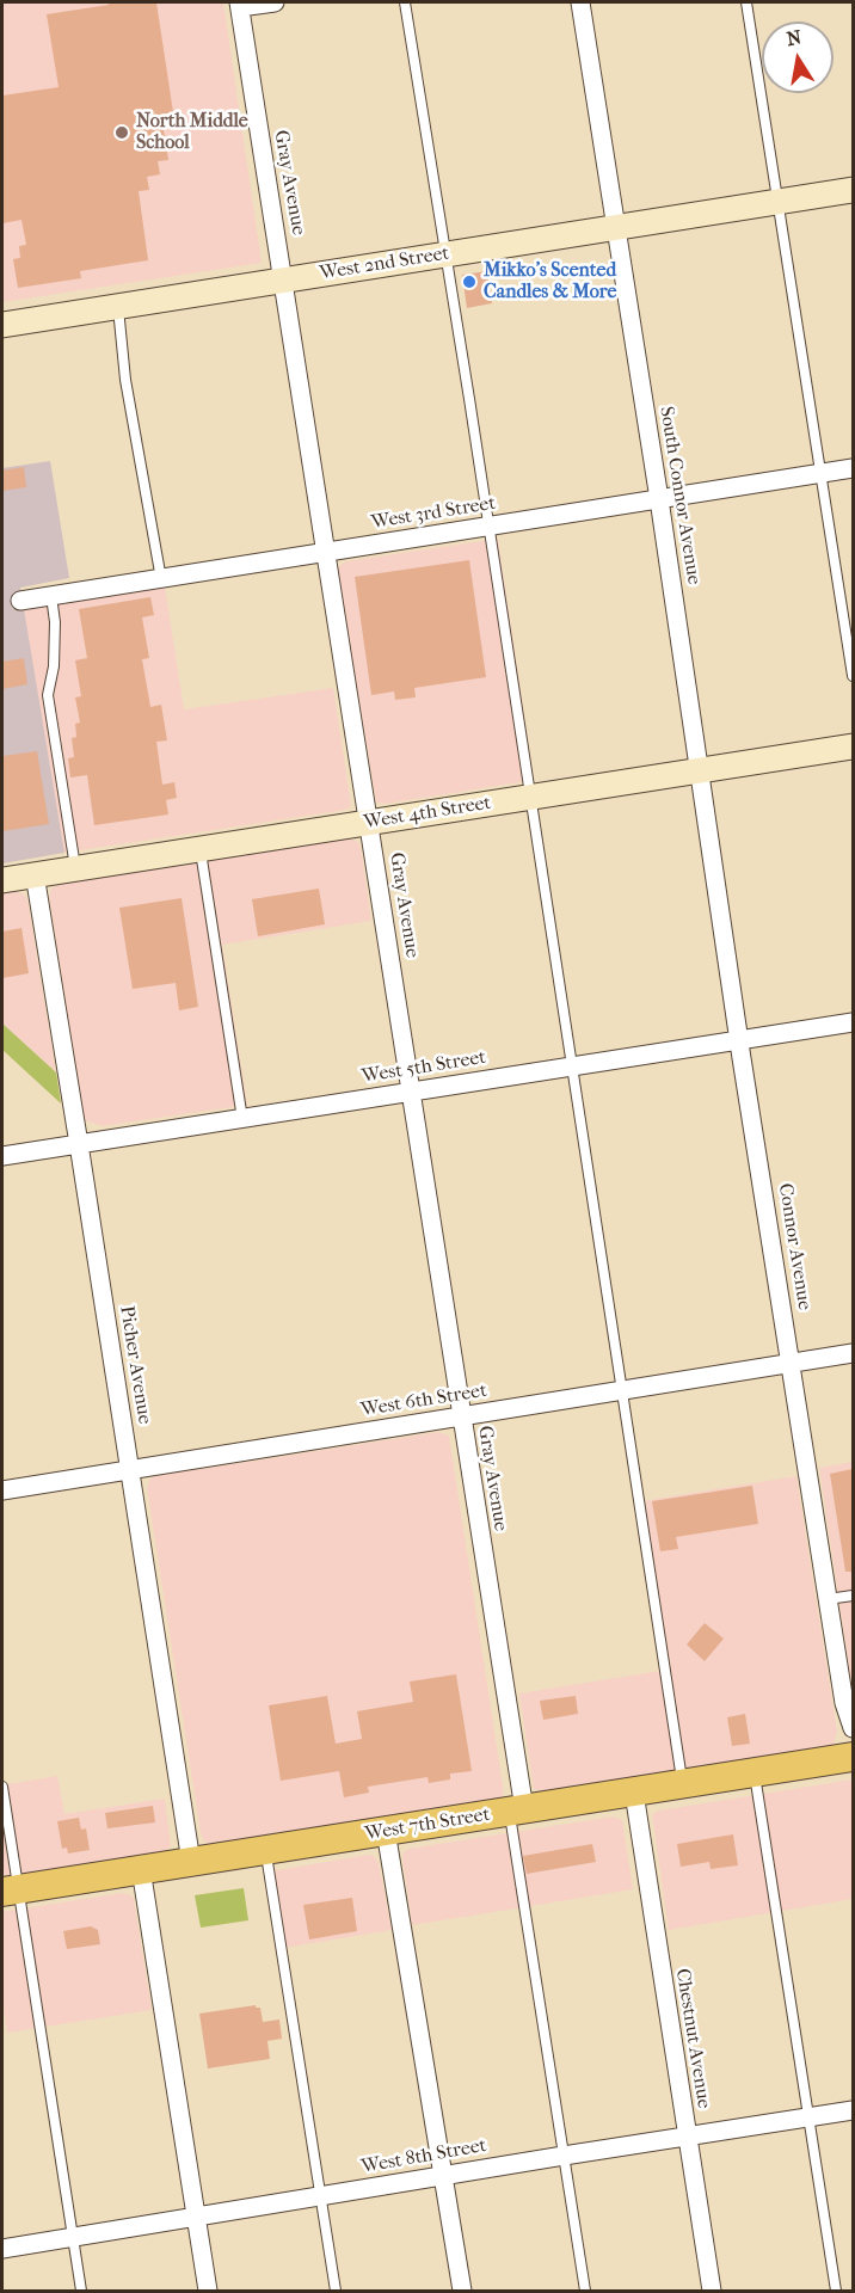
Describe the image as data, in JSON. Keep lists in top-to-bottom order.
{
  "streets": {
    "main road": ["West 7th Street"],
    "street": [
      "Gray Avenue",
      "West 2nd Street",
      "South Connor Avenue",
      "West 3rd Street",
      "West 4th Street",
      "West 5th Street",
      "Connor Avenue",
      "Picher Avenue",
      "West 6th Street",
      "Chestnut Avenue",
      "West 8th Street"
    ]
  },
  "crossings": [
    ["Gray Avenue", "West 2nd Street"],
    ["Gray Avenue", "West 3rd Street"],
    ["Gray Avenue", "West 4th Street"],
    ["Gray Avenue", "West 5th Street"],
    ["Gray Avenue", "West 6th Street"],
    ["Gray Avenue", "West 7th Street"],
    ["West 2nd Street", "South Connor Avenue"],
    ["South Connor Avenue", "West 3rd Street"],
    ["South Connor Avenue", "West 4th Street"],
    ["South Connor Avenue", "Connor Avenue"],
    ["West 4th Street", "Connor Avenue"],
    ["West 4th Street", "Picher Avenue"],
    ["West 5th Street", "Connor Avenue"],
    ["West 5th Street", "Picher Avenue"],
    ["Connor Avenue", "West 6th Street"],
    ["Picher Avenue", "West 6th Street"],
    ["Picher Avenue", "West 7th Street"],
    ["West 7th Street", "Chestnut Avenue"],
    ["Chestnut Avenue", "West 8th Street"]
  ],
  "places": ["North Middle School", "Mikko's Scented Candles & More"],
  "north": "top"
}
